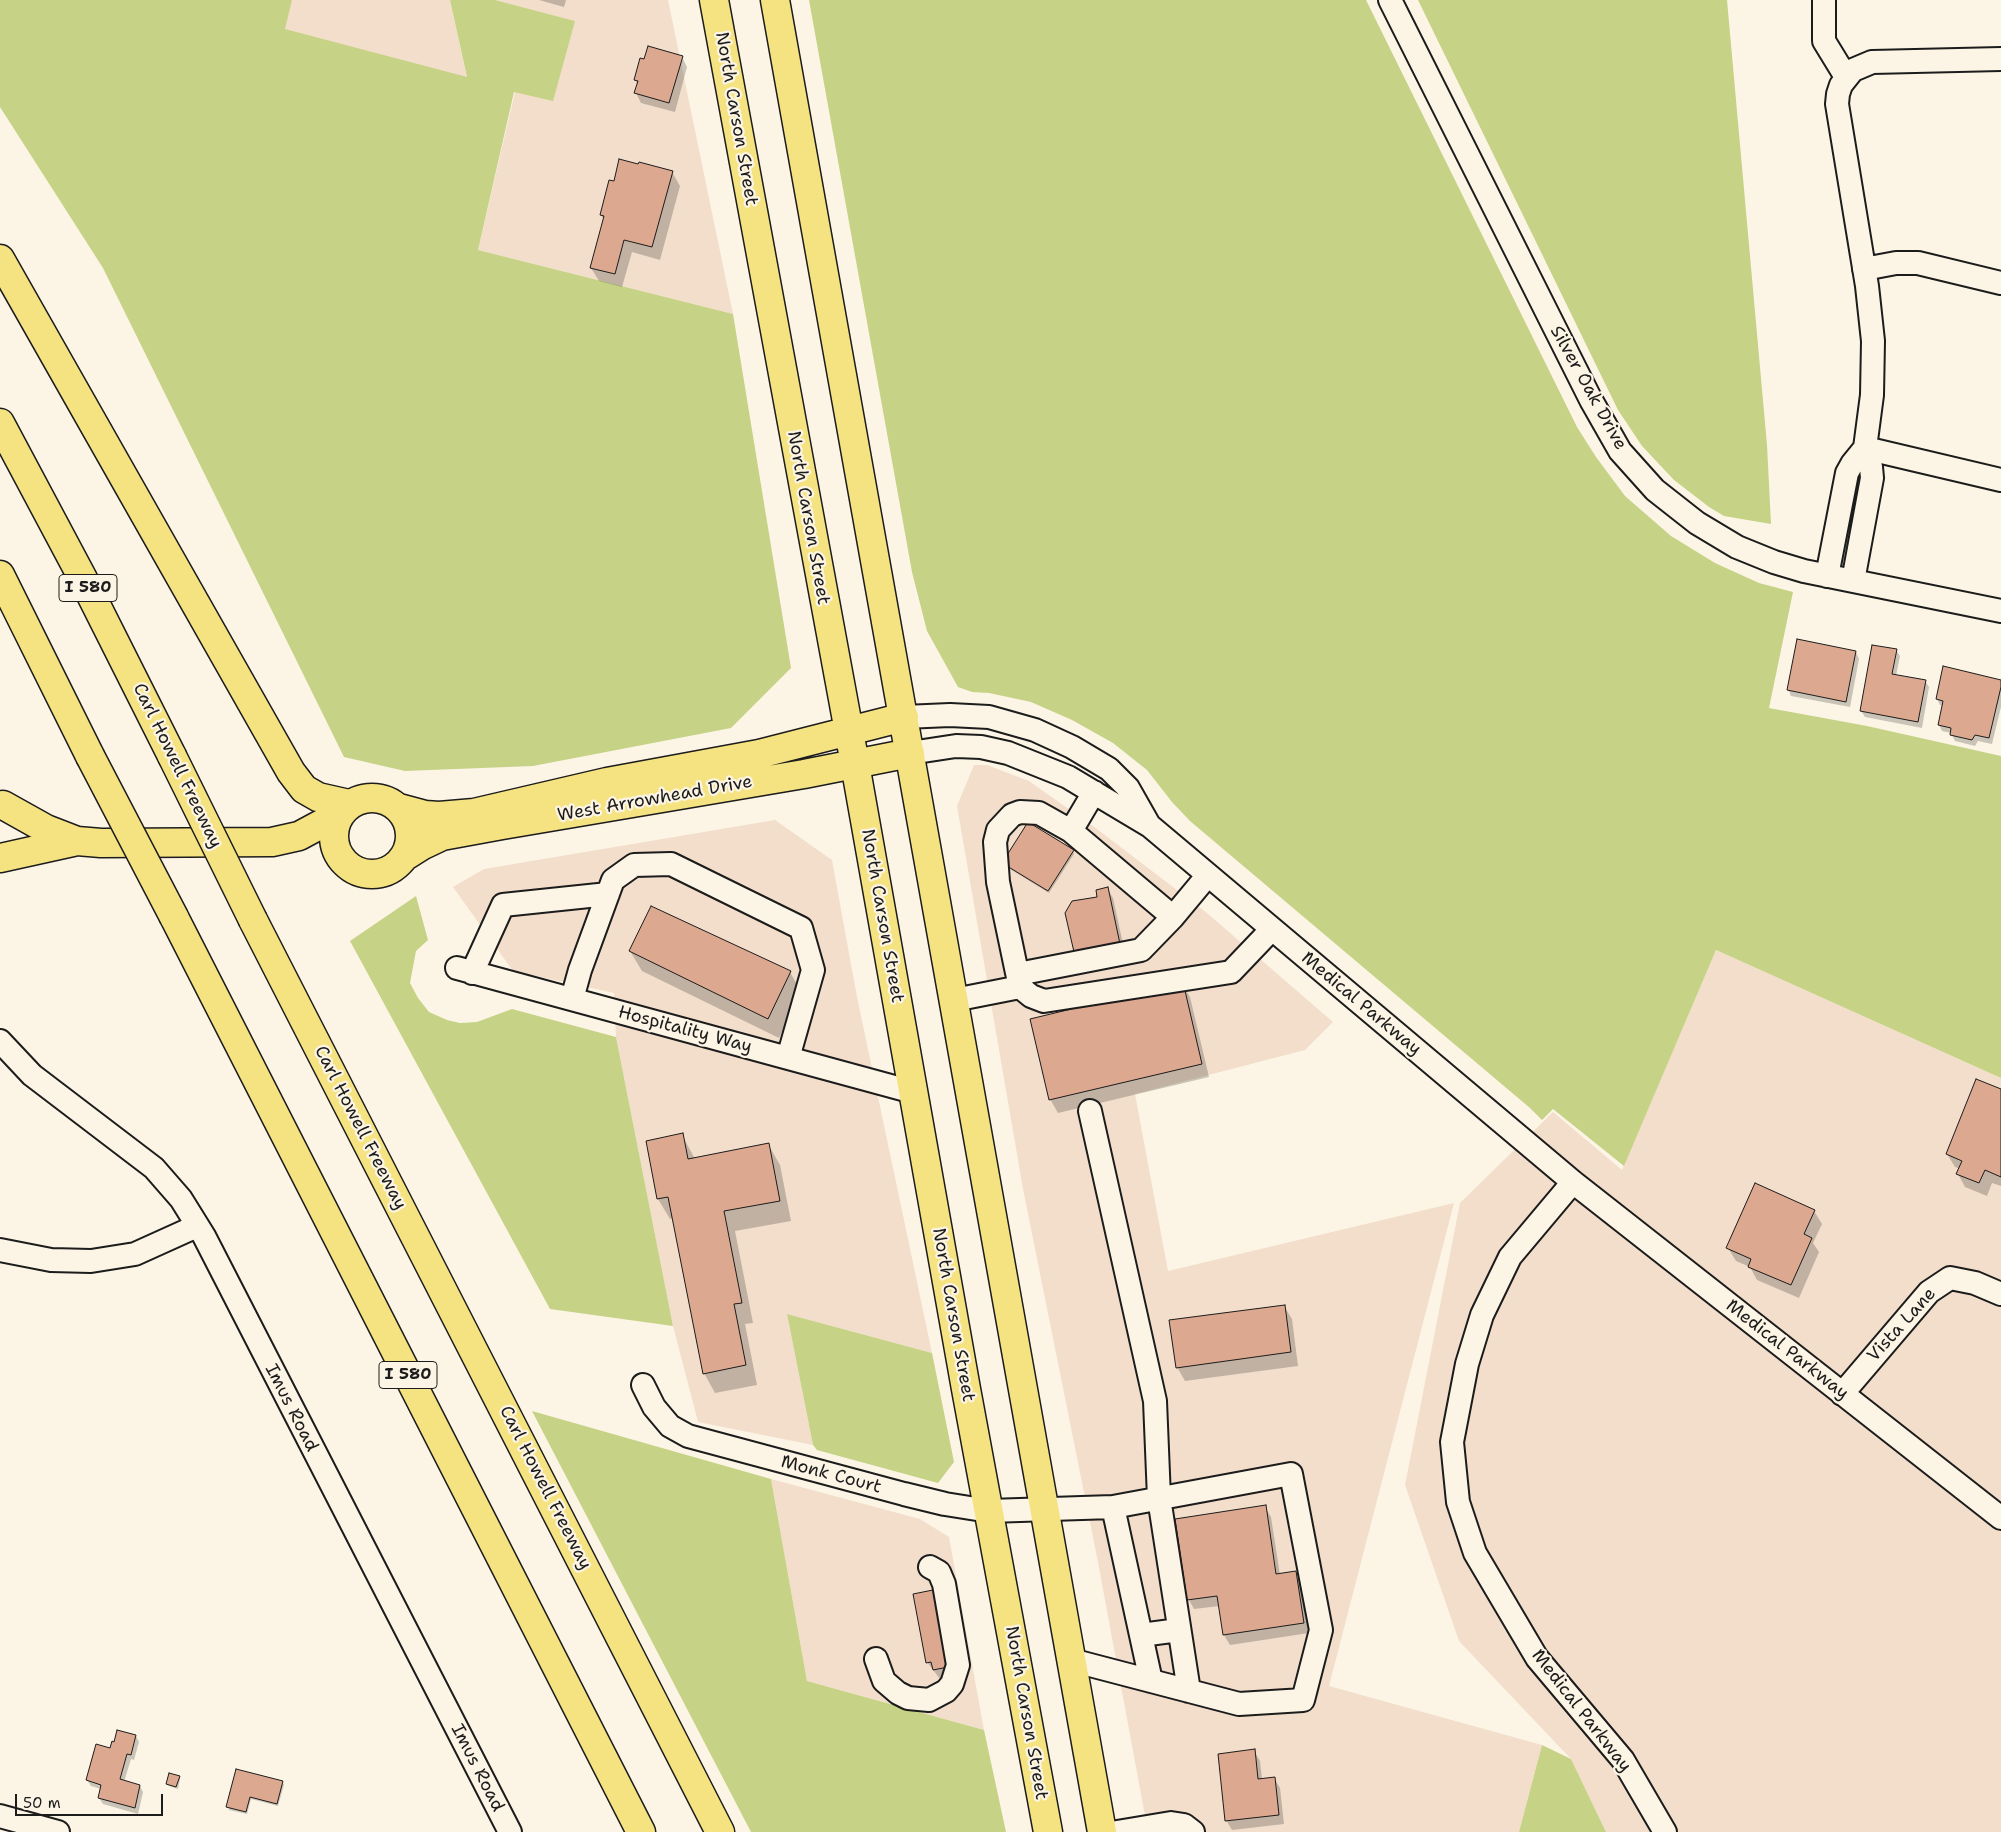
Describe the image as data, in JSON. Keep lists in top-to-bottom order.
{
  "streets": {
    "main road": [
      "North Carson Street",
      "I 580",
      "Carl Howell Freeway",
      "West Arrowhead Drive"
    ],
    "street": [
      "Silver Oak Drive",
      "Medical Parkway",
      "Hospitality Way",
      "Vista Lane",
      "Imus Road",
      "Monk Court"
    ]
  },
  "crossings": [
    ["North Carson Street", "West Arrowhead Drive"],
    ["North Carson Street", "Hospitality Way"],
    ["North Carson Street", "Monk Court"],
    ["West Arrowhead Drive", "Medical Parkway"],
    ["Medical Parkway", "Vista Lane"]
  ],
  "scale_bar": "50 m"
}
